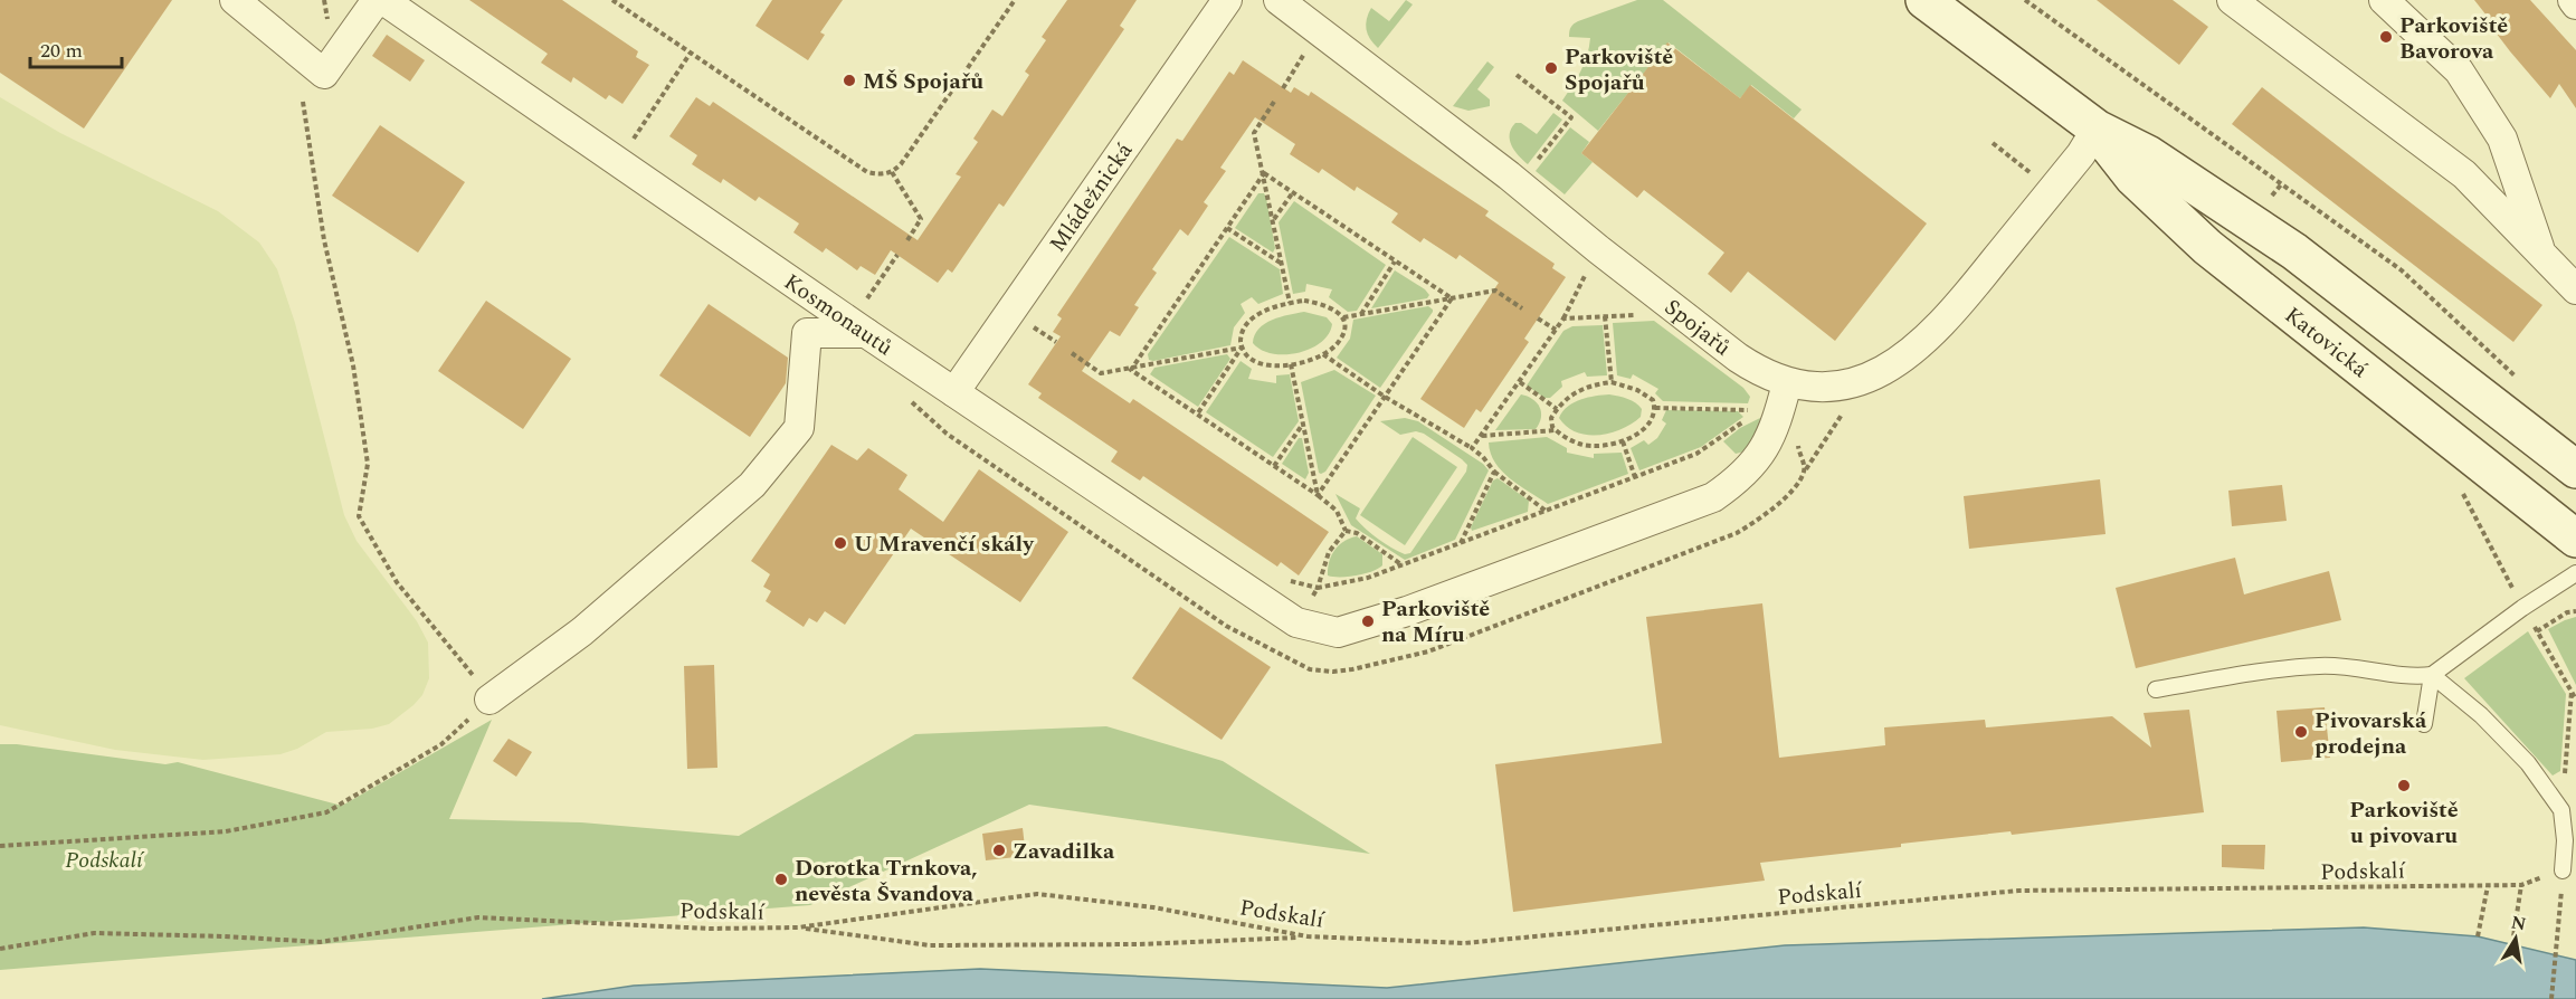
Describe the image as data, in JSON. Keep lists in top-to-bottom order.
{
  "streets": {
    "main road": ["Katovická"],
    "street": ["Mládežnická", "Kosmonautů", "Spojařů"],
    "path": ["Podskalí"]
  },
  "crossings": [
    ["Mládežnická", "Kosmonautů"],
    ["Spojařů", "Katovická"]
  ],
  "parks": ["Podskalí"],
  "places": [
    "Parkoviště Bavorova",
    "Parkoviště Spojařů",
    "MŠ Spojařů",
    "U Mravenčí skály",
    "Parkoviště na Míru",
    "Pivovarská prodejna",
    "Parkoviště u pivovaru",
    "Zavadilka",
    "Dorotka Trnkova, nevěsta Švandova"
  ],
  "scale_bar": "20 m",
  "north": "top"
}
